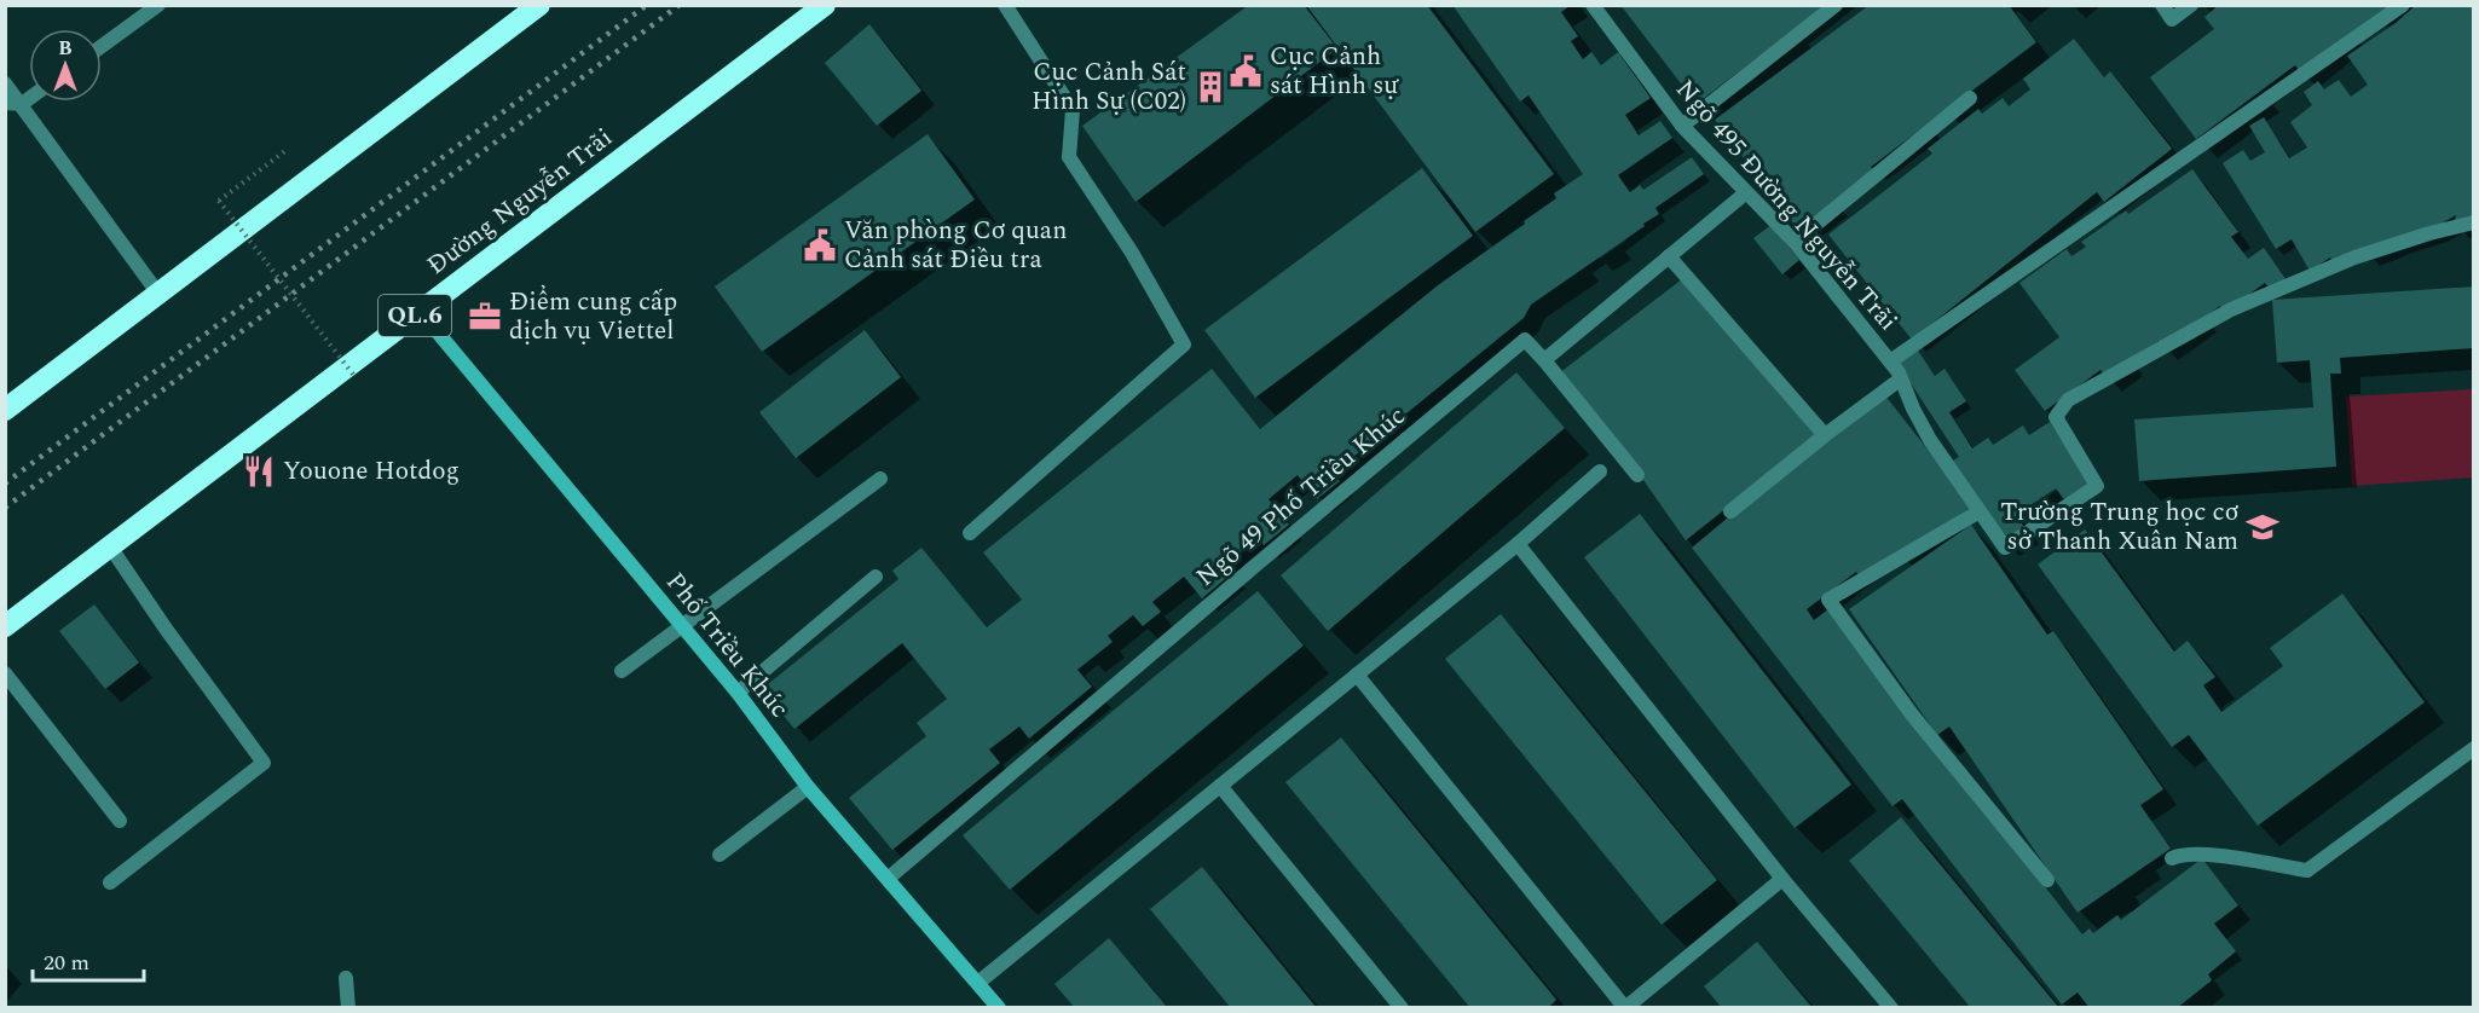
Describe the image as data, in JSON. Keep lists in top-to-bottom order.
{
  "streets": {
    "highway": ["Đường Nguyễn Trãi", "QL.6"],
    "street": ["Ngõ 495 Đường Nguyễn Trãi", "Ngõ 49 Phố Triều Khúc", "Phố Triều Khúc"]
  },
  "crossings": [
    ["Đường Nguyễn Trãi", "Phố Triều Khúc"],
    ["Ngõ 49 Phố Triều Khúc", "Phố Triều Khúc"]
  ],
  "places": {
    "public building": ["Cục Cảnh sát Hình sự", "Văn phòng Cơ quan Cảnh sát Điều tra"],
    "building": ["Cục Cảnh Sát Hình Sự (C02)"],
    "office": ["Điểm cung cấp dịch vụ Viettel"],
    "restaurant": ["Youone Hotdog"],
    "school or university": ["Trường Trung học cơ sở Thanh Xuân Nam"]
  },
  "scale_bar": "20 m",
  "north": "top"
}
